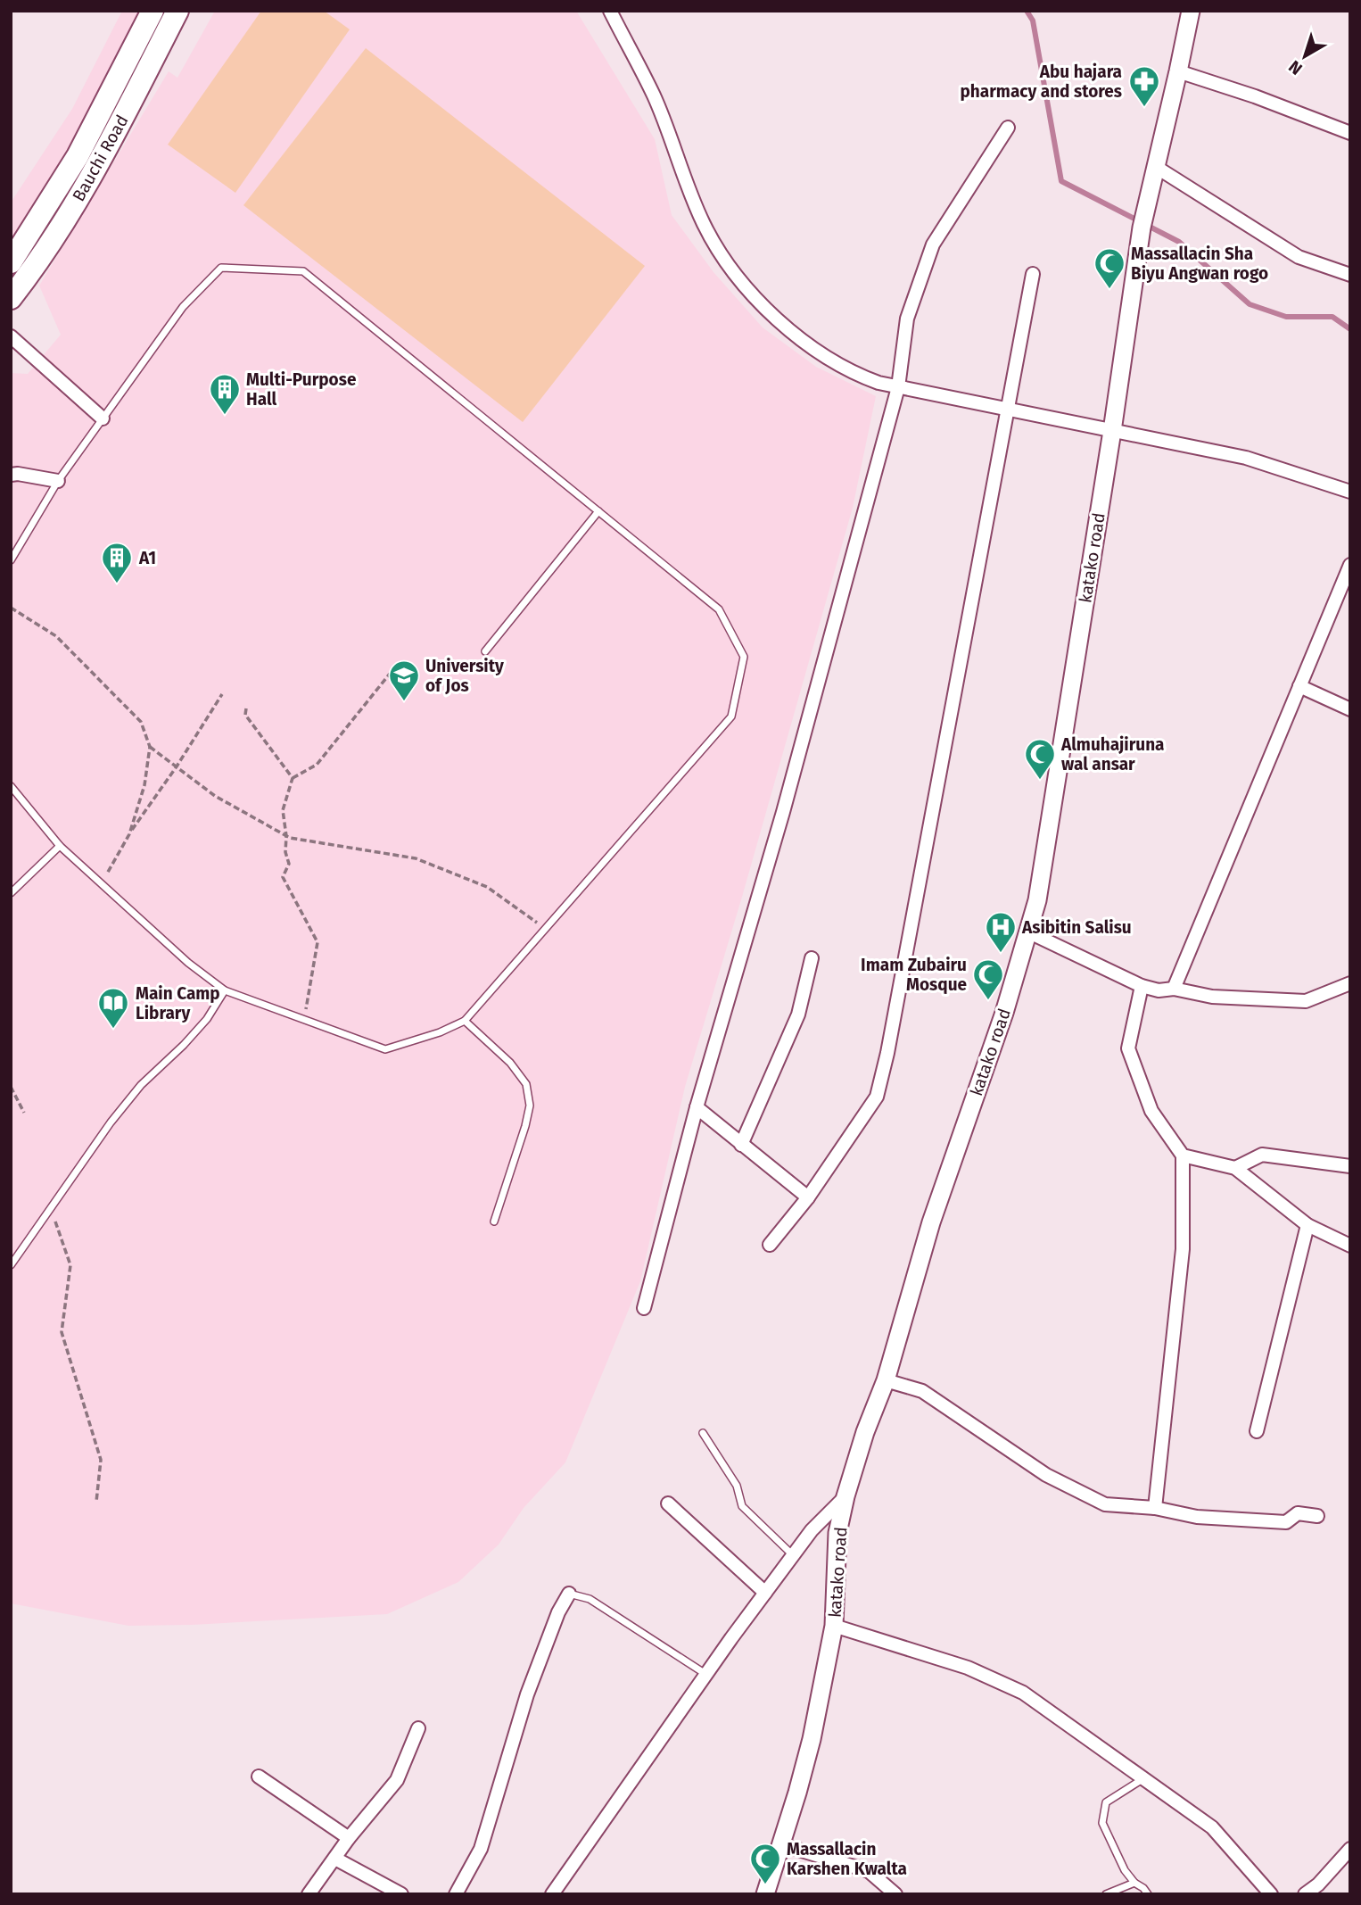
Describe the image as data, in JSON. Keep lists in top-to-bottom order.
{
  "streets": {
    "highway": ["Bauchi Road"],
    "street": ["katako road"]
  },
  "places": {
    "pharmacy": ["Abu hajara pharmacy and stores"],
    "mosque": [
      "Massallacin Sha Biyu Angwan rogo",
      "Almuhajiruna wal ansar",
      "Imam Zubairu Mosque",
      "Massallacin Karshen Kwalta"
    ],
    "building": ["Multi-Purpose Hall", "A1"],
    "school or university": ["University of Jos"],
    "hospital": ["Asibitin Salisu"],
    "library": ["Main Camp Library"]
  },
  "north": "bottom left"
}
